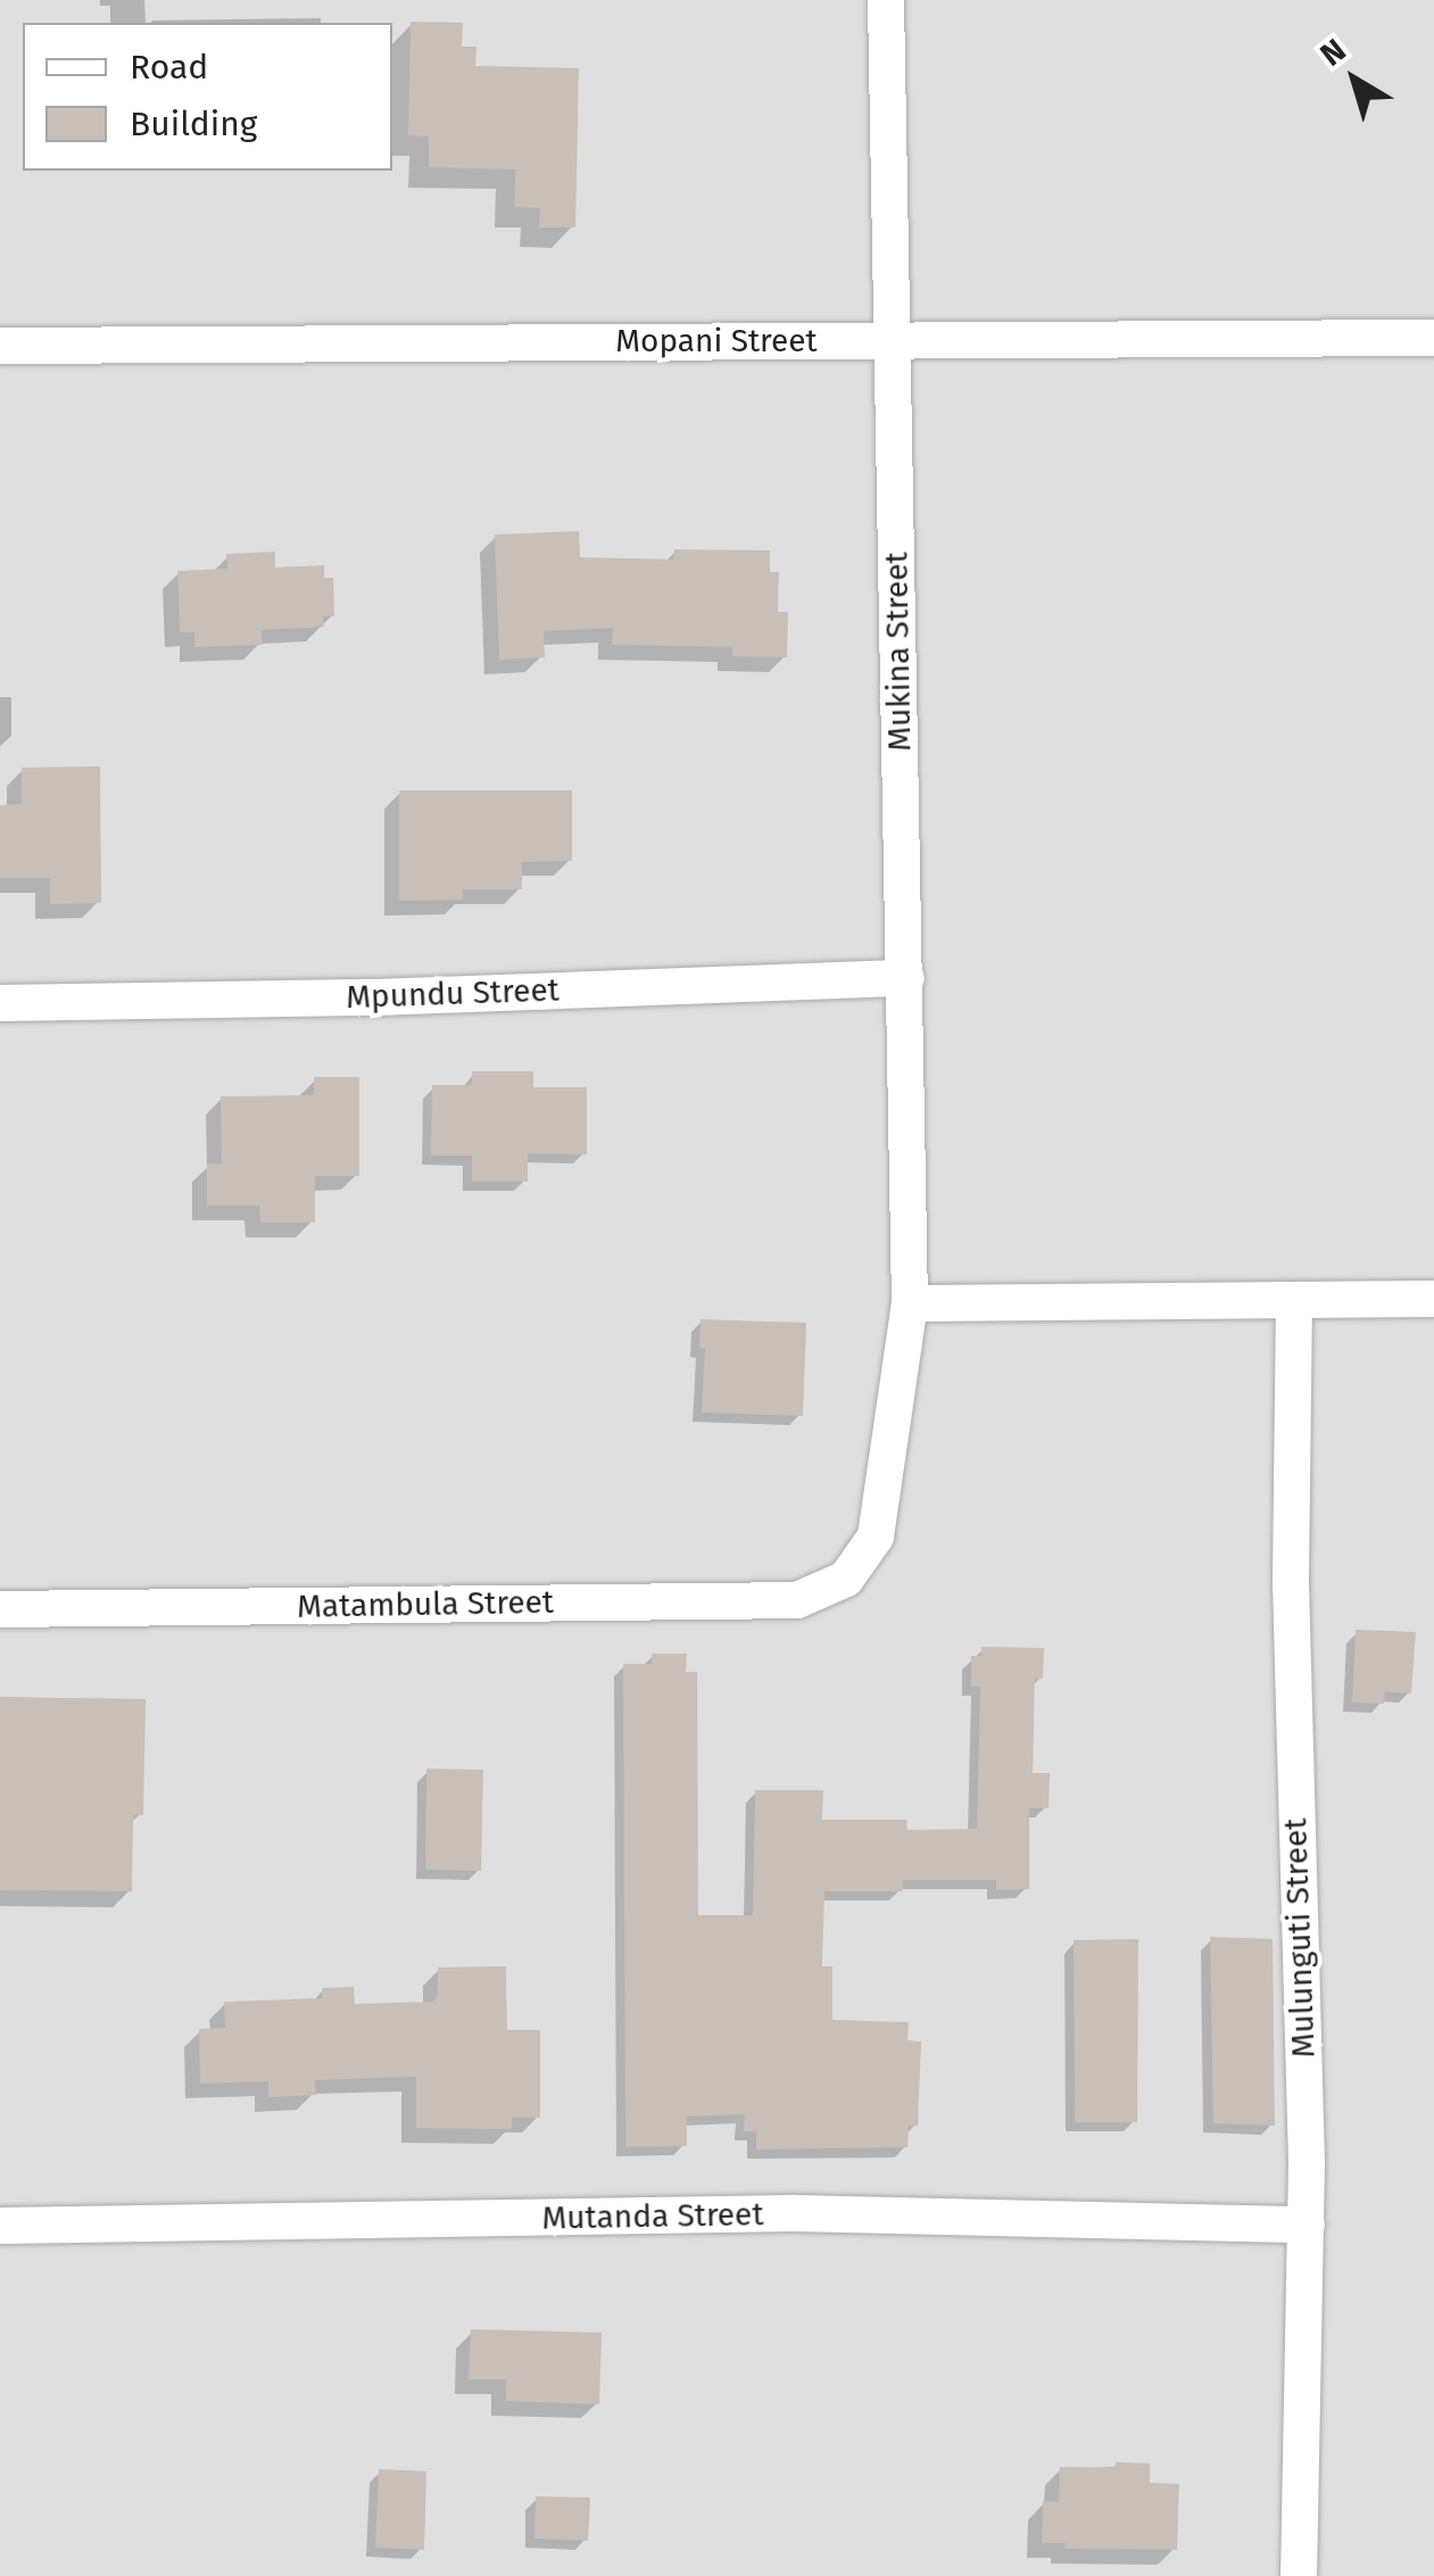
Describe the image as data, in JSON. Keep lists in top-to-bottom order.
{
  "streets": {
    "street": [
      "Mopani Street",
      "Mukina Street",
      "Mpundu Street",
      "Matambula Street",
      "Mulunguti Street",
      "Mutanda Street"
    ]
  },
  "crossings": [
    ["Mopani Street", "Mukina Street"],
    ["Mukina Street", "Mpundu Street"],
    ["Mukina Street", "Matambula Street"],
    ["Mulunguti Street", "Mutanda Street"]
  ],
  "legend": ["Road", "Building"],
  "north": "top left"
}
